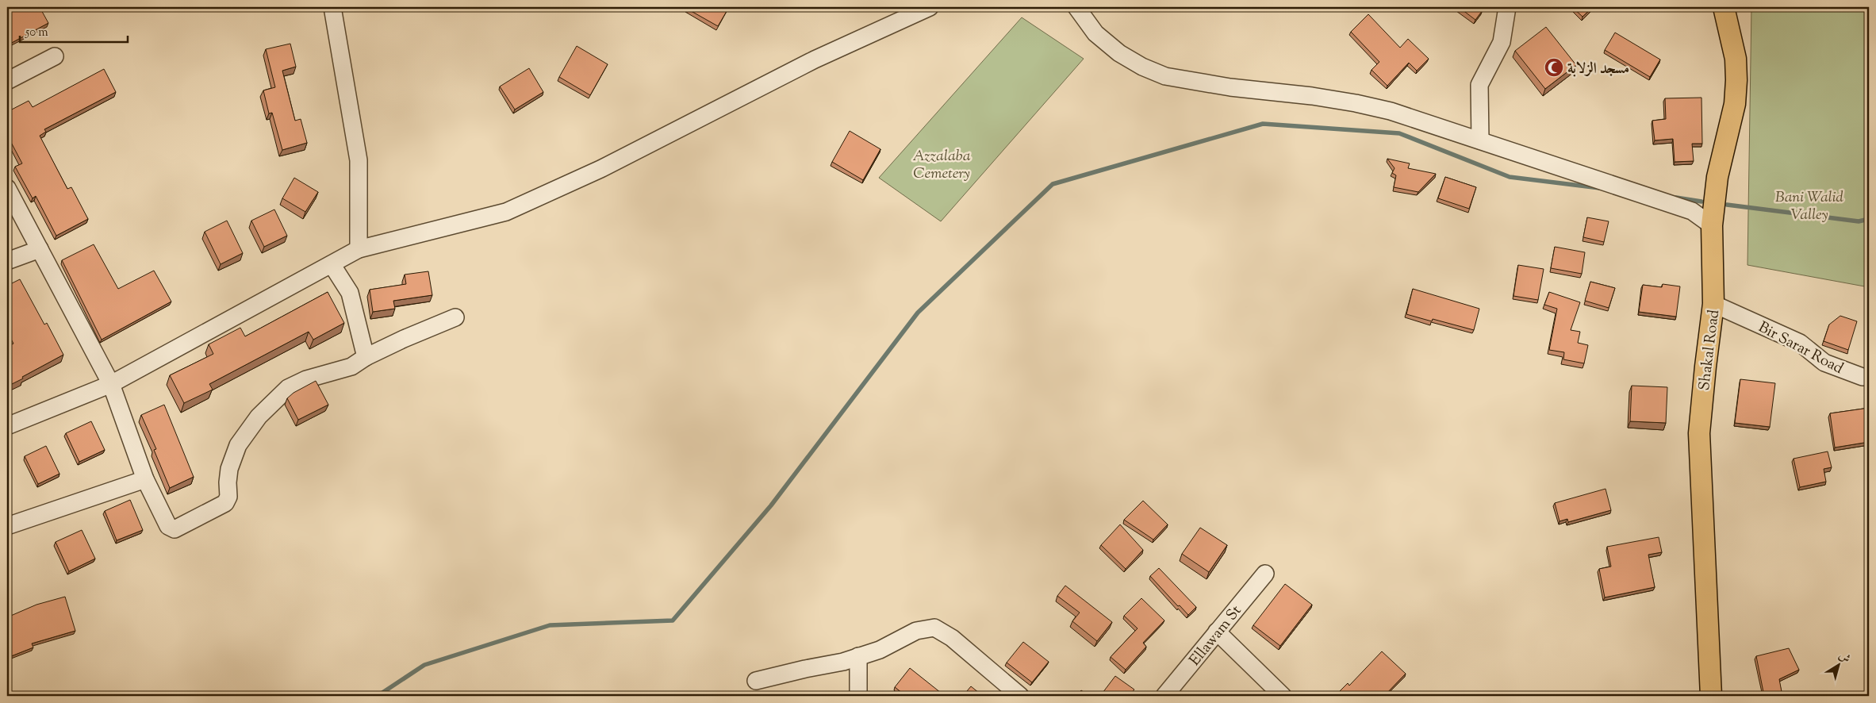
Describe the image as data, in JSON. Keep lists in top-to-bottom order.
{
  "streets": {
    "main road": ["Shakal Road"],
    "street": ["Bir Sarar Road", "Ellawam St"]
  },
  "crossings": [
    ["Bir Sarar Road", "Shakal Road"]
  ],
  "parks": ["Azzalaba Cemetery", "Bani Walid Valley"],
  "places": {
    "mosque": ["مسجد الزلابة"]
  },
  "scale_bar": "50 m",
  "north": "top right"
}
